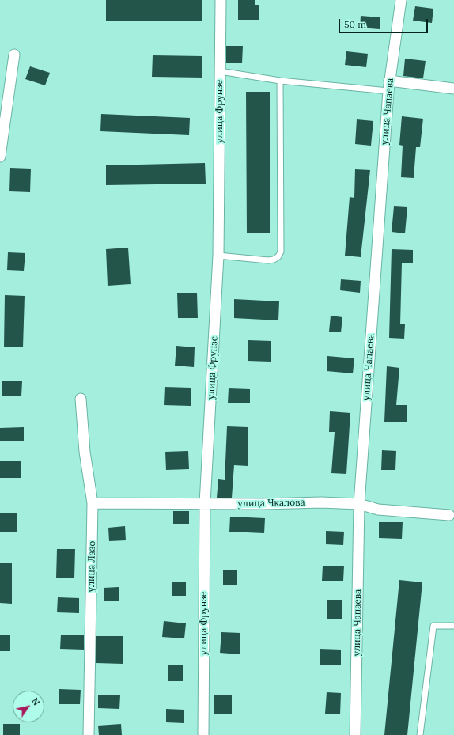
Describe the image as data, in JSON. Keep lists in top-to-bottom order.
{
  "streets": {
    "street": [
      "улица Фрунзе",
      "улица Чапаева",
      "улица Чкалова",
      "улица Лазо"
    ]
  },
  "crossings": [
    ["улица Фрунзе", "улица Чкалова"],
    ["улица Чапаева", "улица Чкалова"],
    ["улица Чкалова", "улица Лазо"]
  ],
  "scale_bar": "50 m",
  "north": "top right"
}
